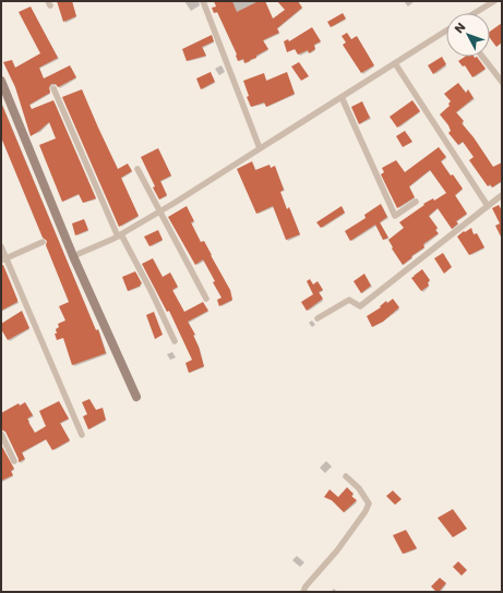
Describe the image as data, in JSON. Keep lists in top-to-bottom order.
{
  "north": "top left"
}
